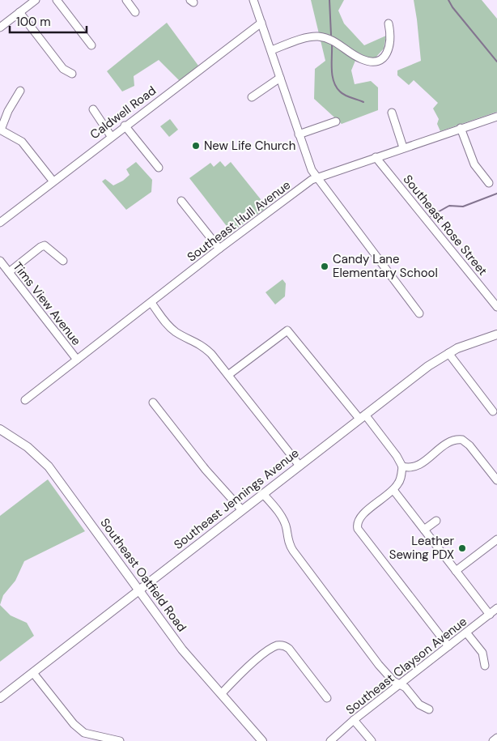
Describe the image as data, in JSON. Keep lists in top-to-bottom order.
{
  "streets": {
    "main road": ["Southeast Jennings Avenue", "Southeast Oatfield Road"],
    "street": [
      "Caldwell Road",
      "Southeast Hull Avenue",
      "Southeast Rose Street",
      "Tims View Avenue",
      "Southeast Clayson Avenue"
    ]
  },
  "crossings": [
    ["Southeast Hull Avenue", "Southeast Rose Street"],
    ["Southeast Hull Avenue", "Tims View Avenue"],
    ["Southeast Jennings Avenue", "Southeast Oatfield Road"]
  ],
  "places": ["New Life Church", "Candy Lane Elementary School", "Leather Sewing PDX"],
  "scale_bar": "100 m"
}
